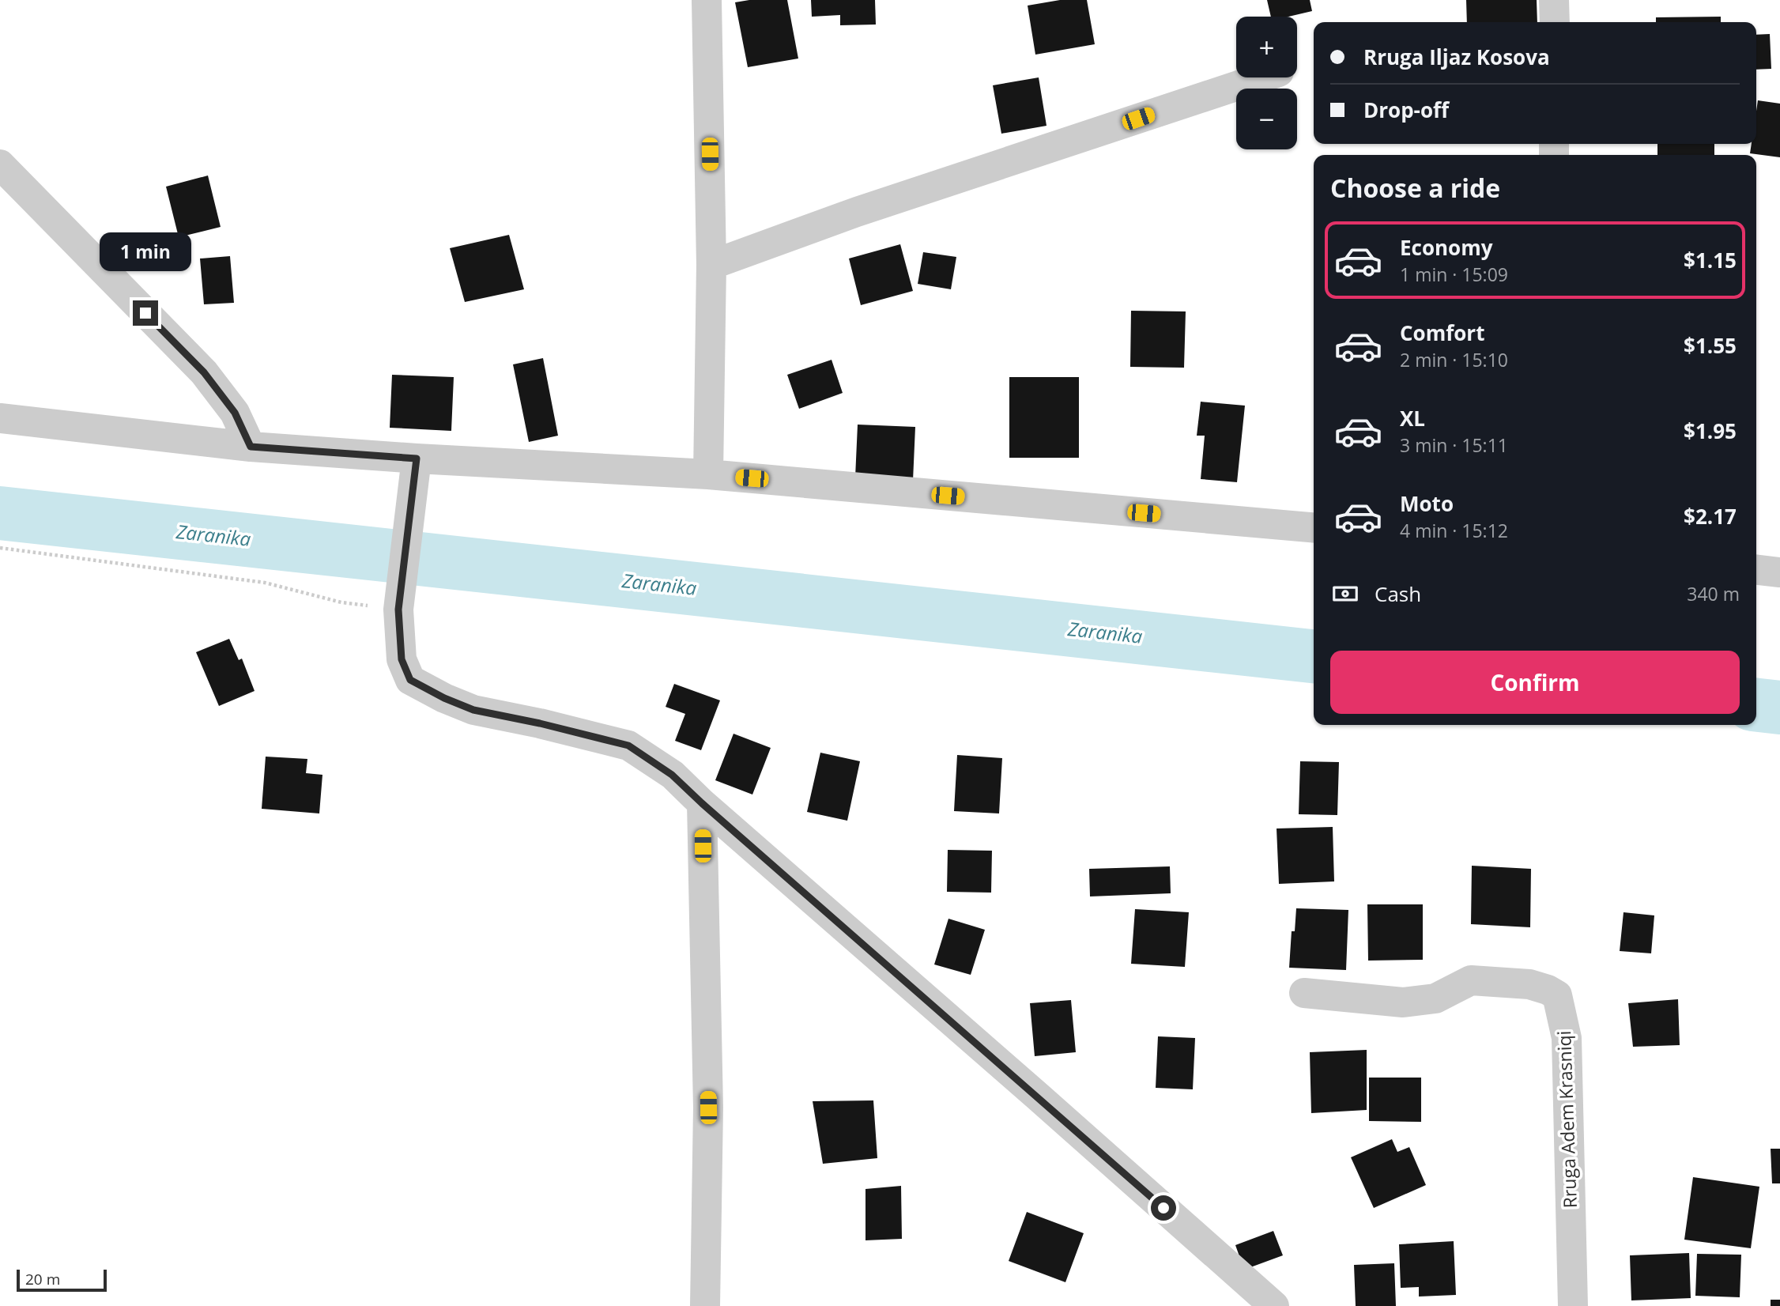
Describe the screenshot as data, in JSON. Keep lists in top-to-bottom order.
{
  "streets": {
    "street": ["Rruga Adem Krasniqi"]
  },
  "water": ["Zaranika"],
  "scale_bar": "20 m",
  "page": {
    "map_buttons": ["+", "−"],
    "banner": ["Rruga Iljaz Kosova", "Drop-off"],
    "heading": "Choose a ride",
    "list": [
      {
        "name": "Economy",
        "note": "1 min · 15:09",
        "value": "$1.15"
      },
      {
        "name": "Comfort",
        "note": "2 min · 15:10",
        "value": "$1.55"
      },
      {
        "name": "XL",
        "note": "3 min · 15:11",
        "value": "$1.95"
      },
      {
        "name": "Moto",
        "note": "4 min · 15:12",
        "value": "$2.17"
      }
    ],
    "bubble": "1 min",
    "pay": ["Cash", "340 m"],
    "buttons": "Confirm",
    "scale": "20 m"
  }
}
